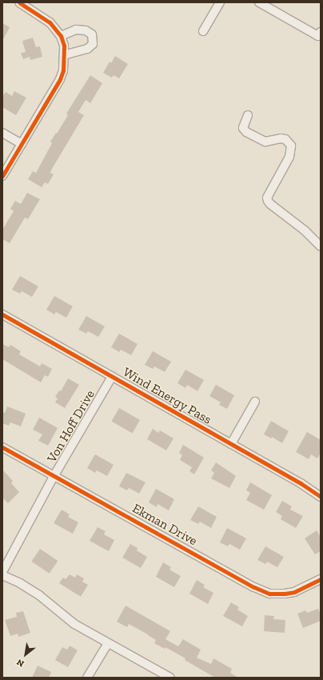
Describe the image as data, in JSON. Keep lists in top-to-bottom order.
{
  "streets": {
    "street": ["Wind Energy Pass", "Von Hoff Drive", "Ekman Drive"]
  },
  "crossings": [
    ["Wind Energy Pass", "Von Hoff Drive"],
    ["Von Hoff Drive", "Ekman Drive"]
  ],
  "north": "bottom left"
}
